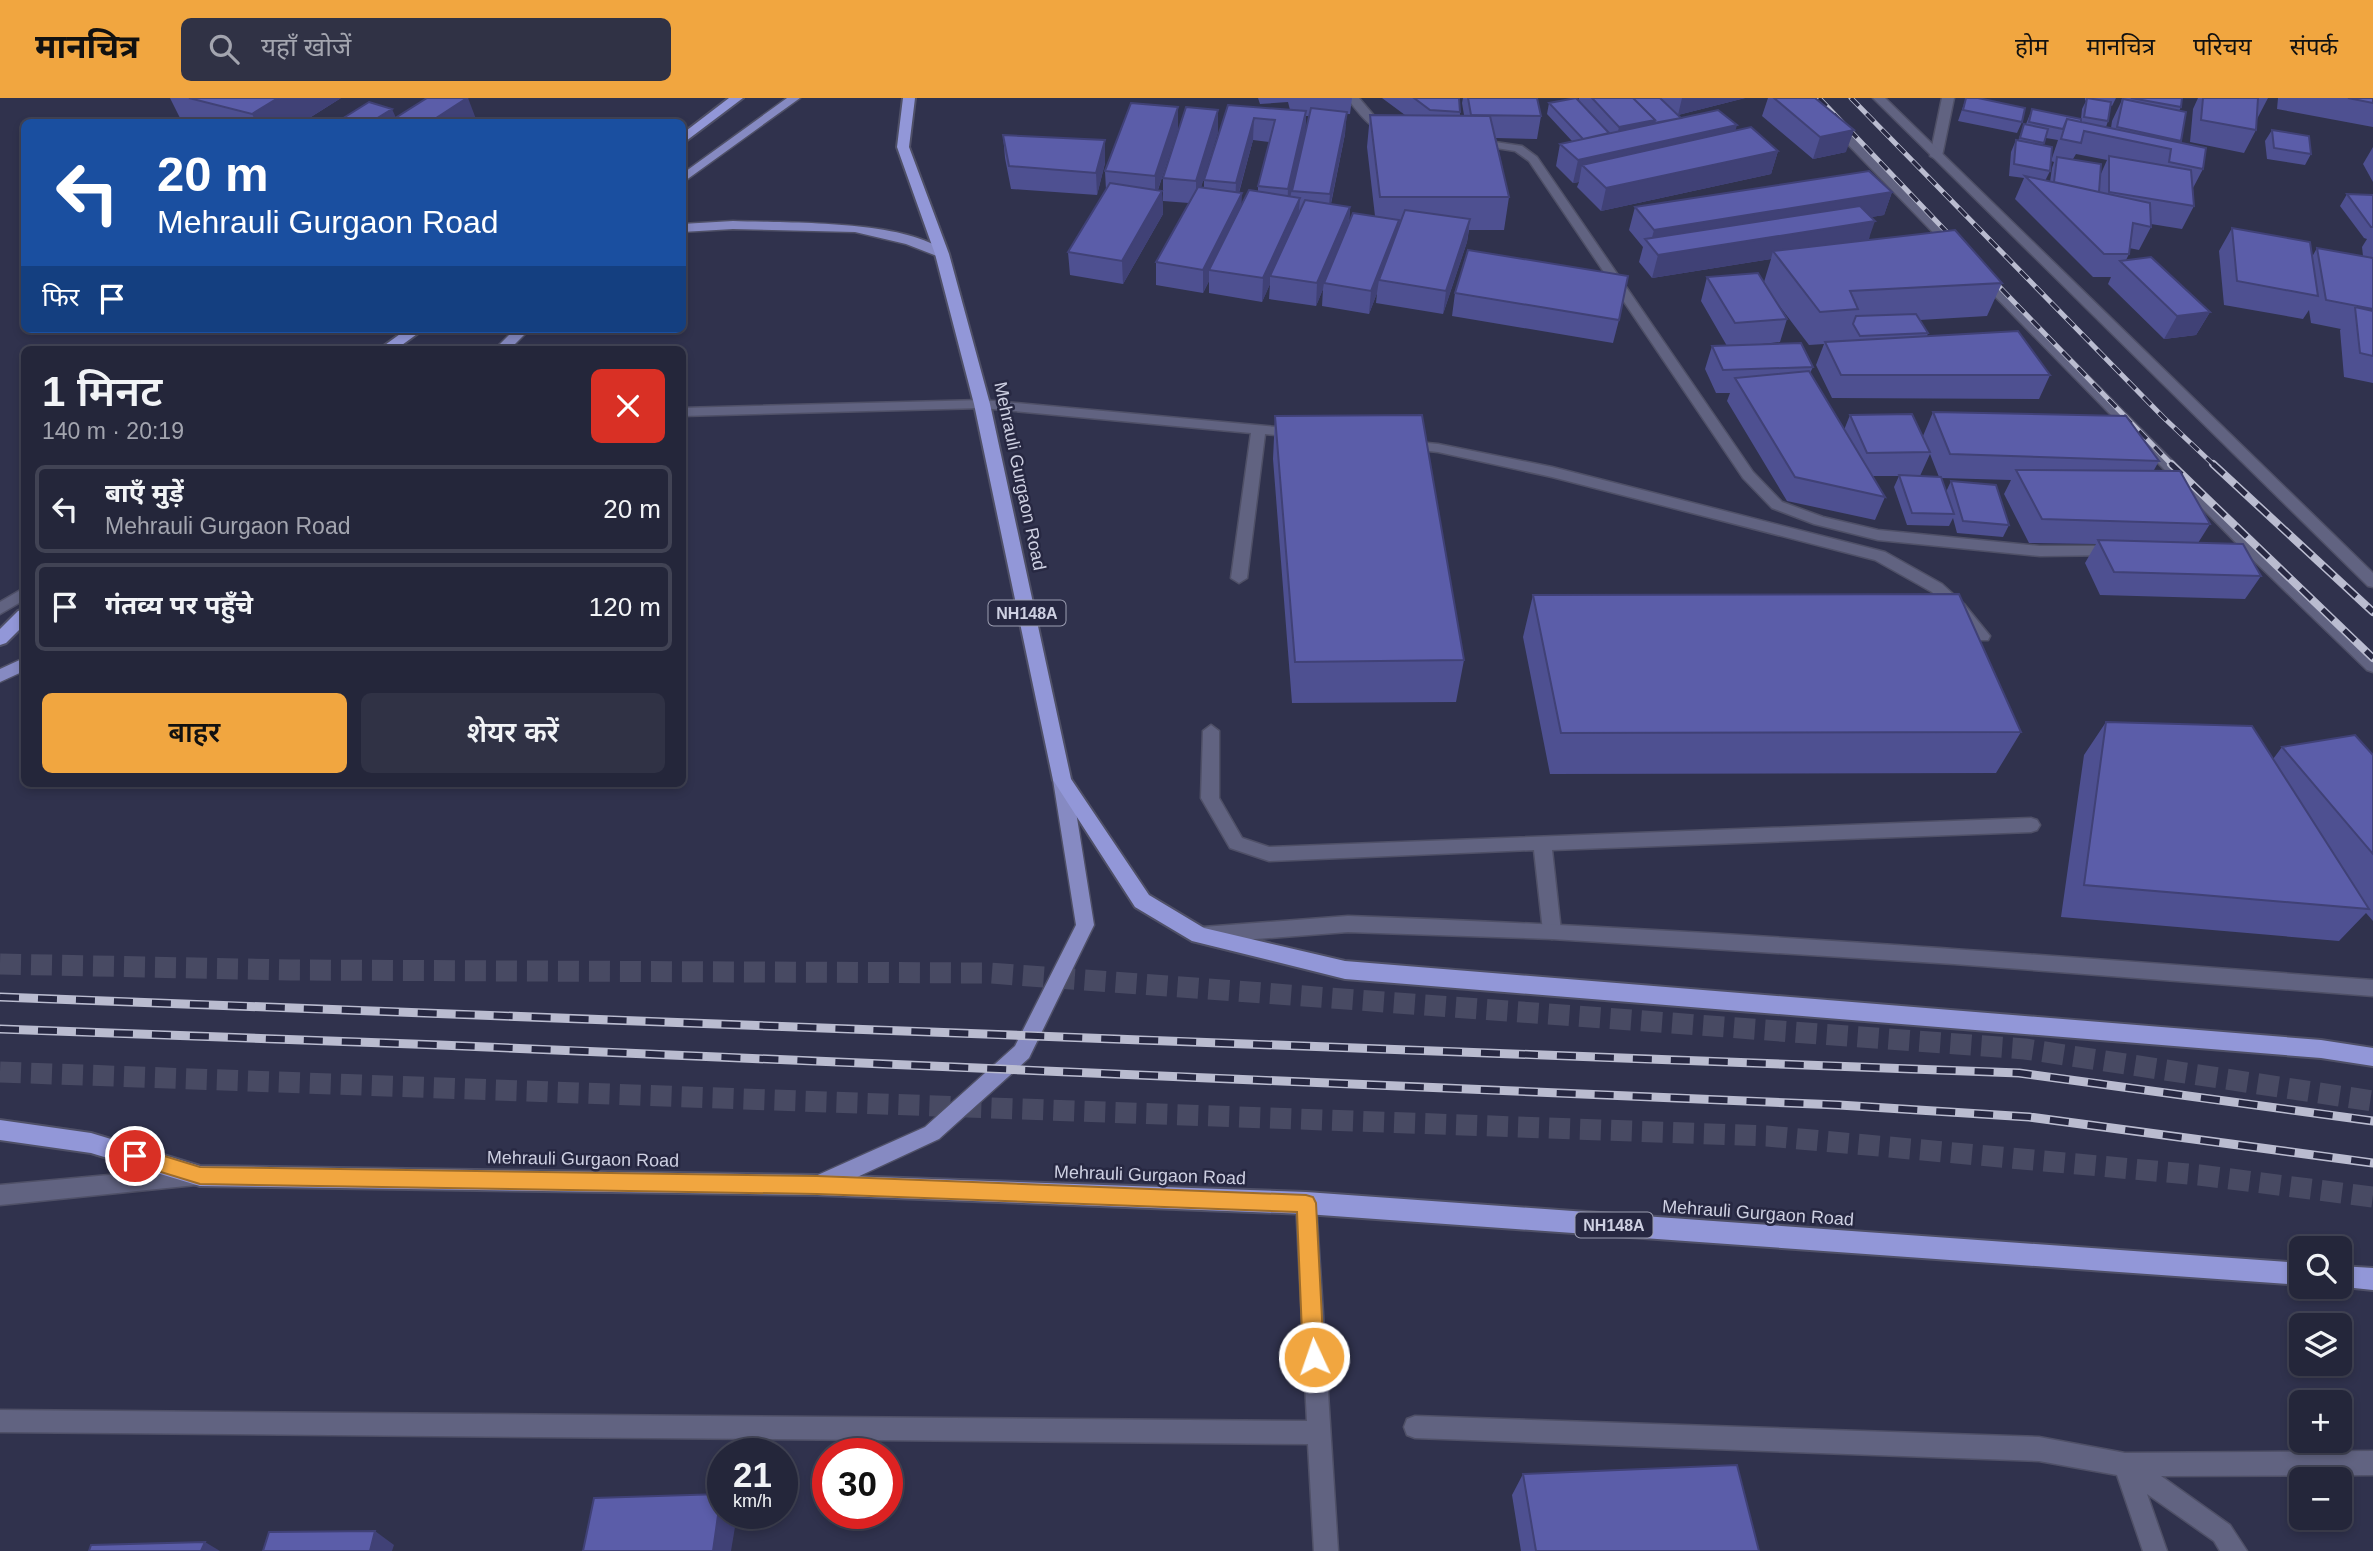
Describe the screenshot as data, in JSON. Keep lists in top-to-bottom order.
{
  "streets": {
    "highway": ["Mehrauli Gurgaon Road", "NH148A"]
  },
  "page": {
    "header": "मानचित्र",
    "search": "यहाँ खोजें",
    "nav": [
      "होम",
      "मानचित्र",
      "परिचय",
      "संपर्क"
    ],
    "turn": ["20 m", "Mehrauli Gurgaon Road"],
    "then": "फिर",
    "heading": ["1 मिनट", "140 m · 20:19"],
    "list": [
      {
        "name": "बाएँ मुड़ें",
        "note": "Mehrauli Gurgaon Road",
        "value": "20 m"
      },
      {
        "name": "गंतव्य पर पहुँचे",
        "value": "120 m"
      }
    ],
    "buttons": ["बाहर", "शेयर करें"],
    "map_buttons": ["+", "−"],
    "speed": "21 km/h",
    "limit": "30"
  }
}
